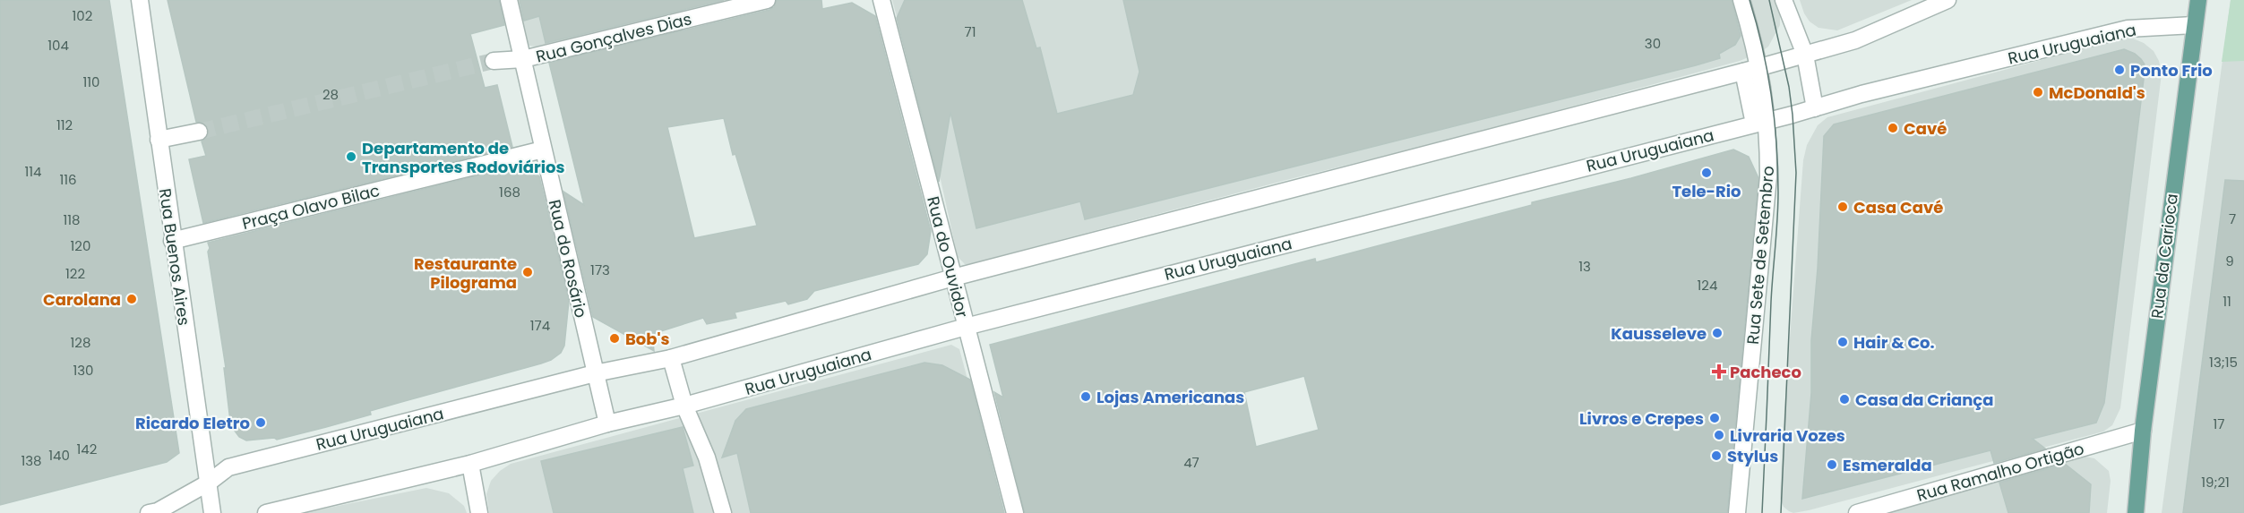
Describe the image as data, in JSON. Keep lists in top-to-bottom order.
{
  "streets": {
    "main road": ["Rua da Carioca"],
    "street": [
      "Rua Gonçalves Dias",
      "Rua Uruguaiana",
      "Praça Olavo Bilac",
      "Rua Sete de Setembro",
      "Rua Buenos Aires",
      "Rua do Ouvidor",
      "Rua do Rosário",
      "Rua Ramalho Ortigão"
    ]
  },
  "crossings": [
    ["Rua Gonçalves Dias", "Rua do Rosário"],
    ["Rua Uruguaiana", "Rua Sete de Setembro"],
    ["Rua Uruguaiana", "Rua da Carioca"],
    ["Rua Uruguaiana", "Rua Buenos Aires"],
    ["Rua Uruguaiana", "Rua do Ouvidor"],
    ["Rua Uruguaiana", "Rua do Rosário"],
    ["Praça Olavo Bilac", "Rua Buenos Aires"],
    ["Praça Olavo Bilac", "Rua do Rosário"],
    ["Rua da Carioca", "Rua Ramalho Ortigão"]
  ],
  "places": {
    "other": [
      "Ponto Frio",
      "McDonald's",
      "Cavé",
      "Departamento de Transportes Rodoviários",
      "Tele-Rio",
      "Casa Cavé",
      "Restaurante Pilograma",
      "Carolana",
      "Kausseleve",
      "Bob's",
      "Hair & Co.",
      "Lojas Americanas",
      "Casa da Criança",
      "Livros e Crepes",
      "Ricardo Eletro",
      "Livraria Vozes",
      "Stylus",
      "Esmeralda"
    ],
    "health": ["Pacheco"]
  },
  "house_numbers": [
    "102",
    "71",
    "30",
    "104",
    "110",
    "28",
    "112",
    "114",
    "116",
    "168",
    "7",
    "118",
    "120",
    "9",
    "13",
    "173",
    "122",
    "124",
    "11",
    "174",
    "128",
    "13;15",
    "130",
    "17",
    "142",
    "140",
    "138",
    "47",
    "19;21"
  ]
}
